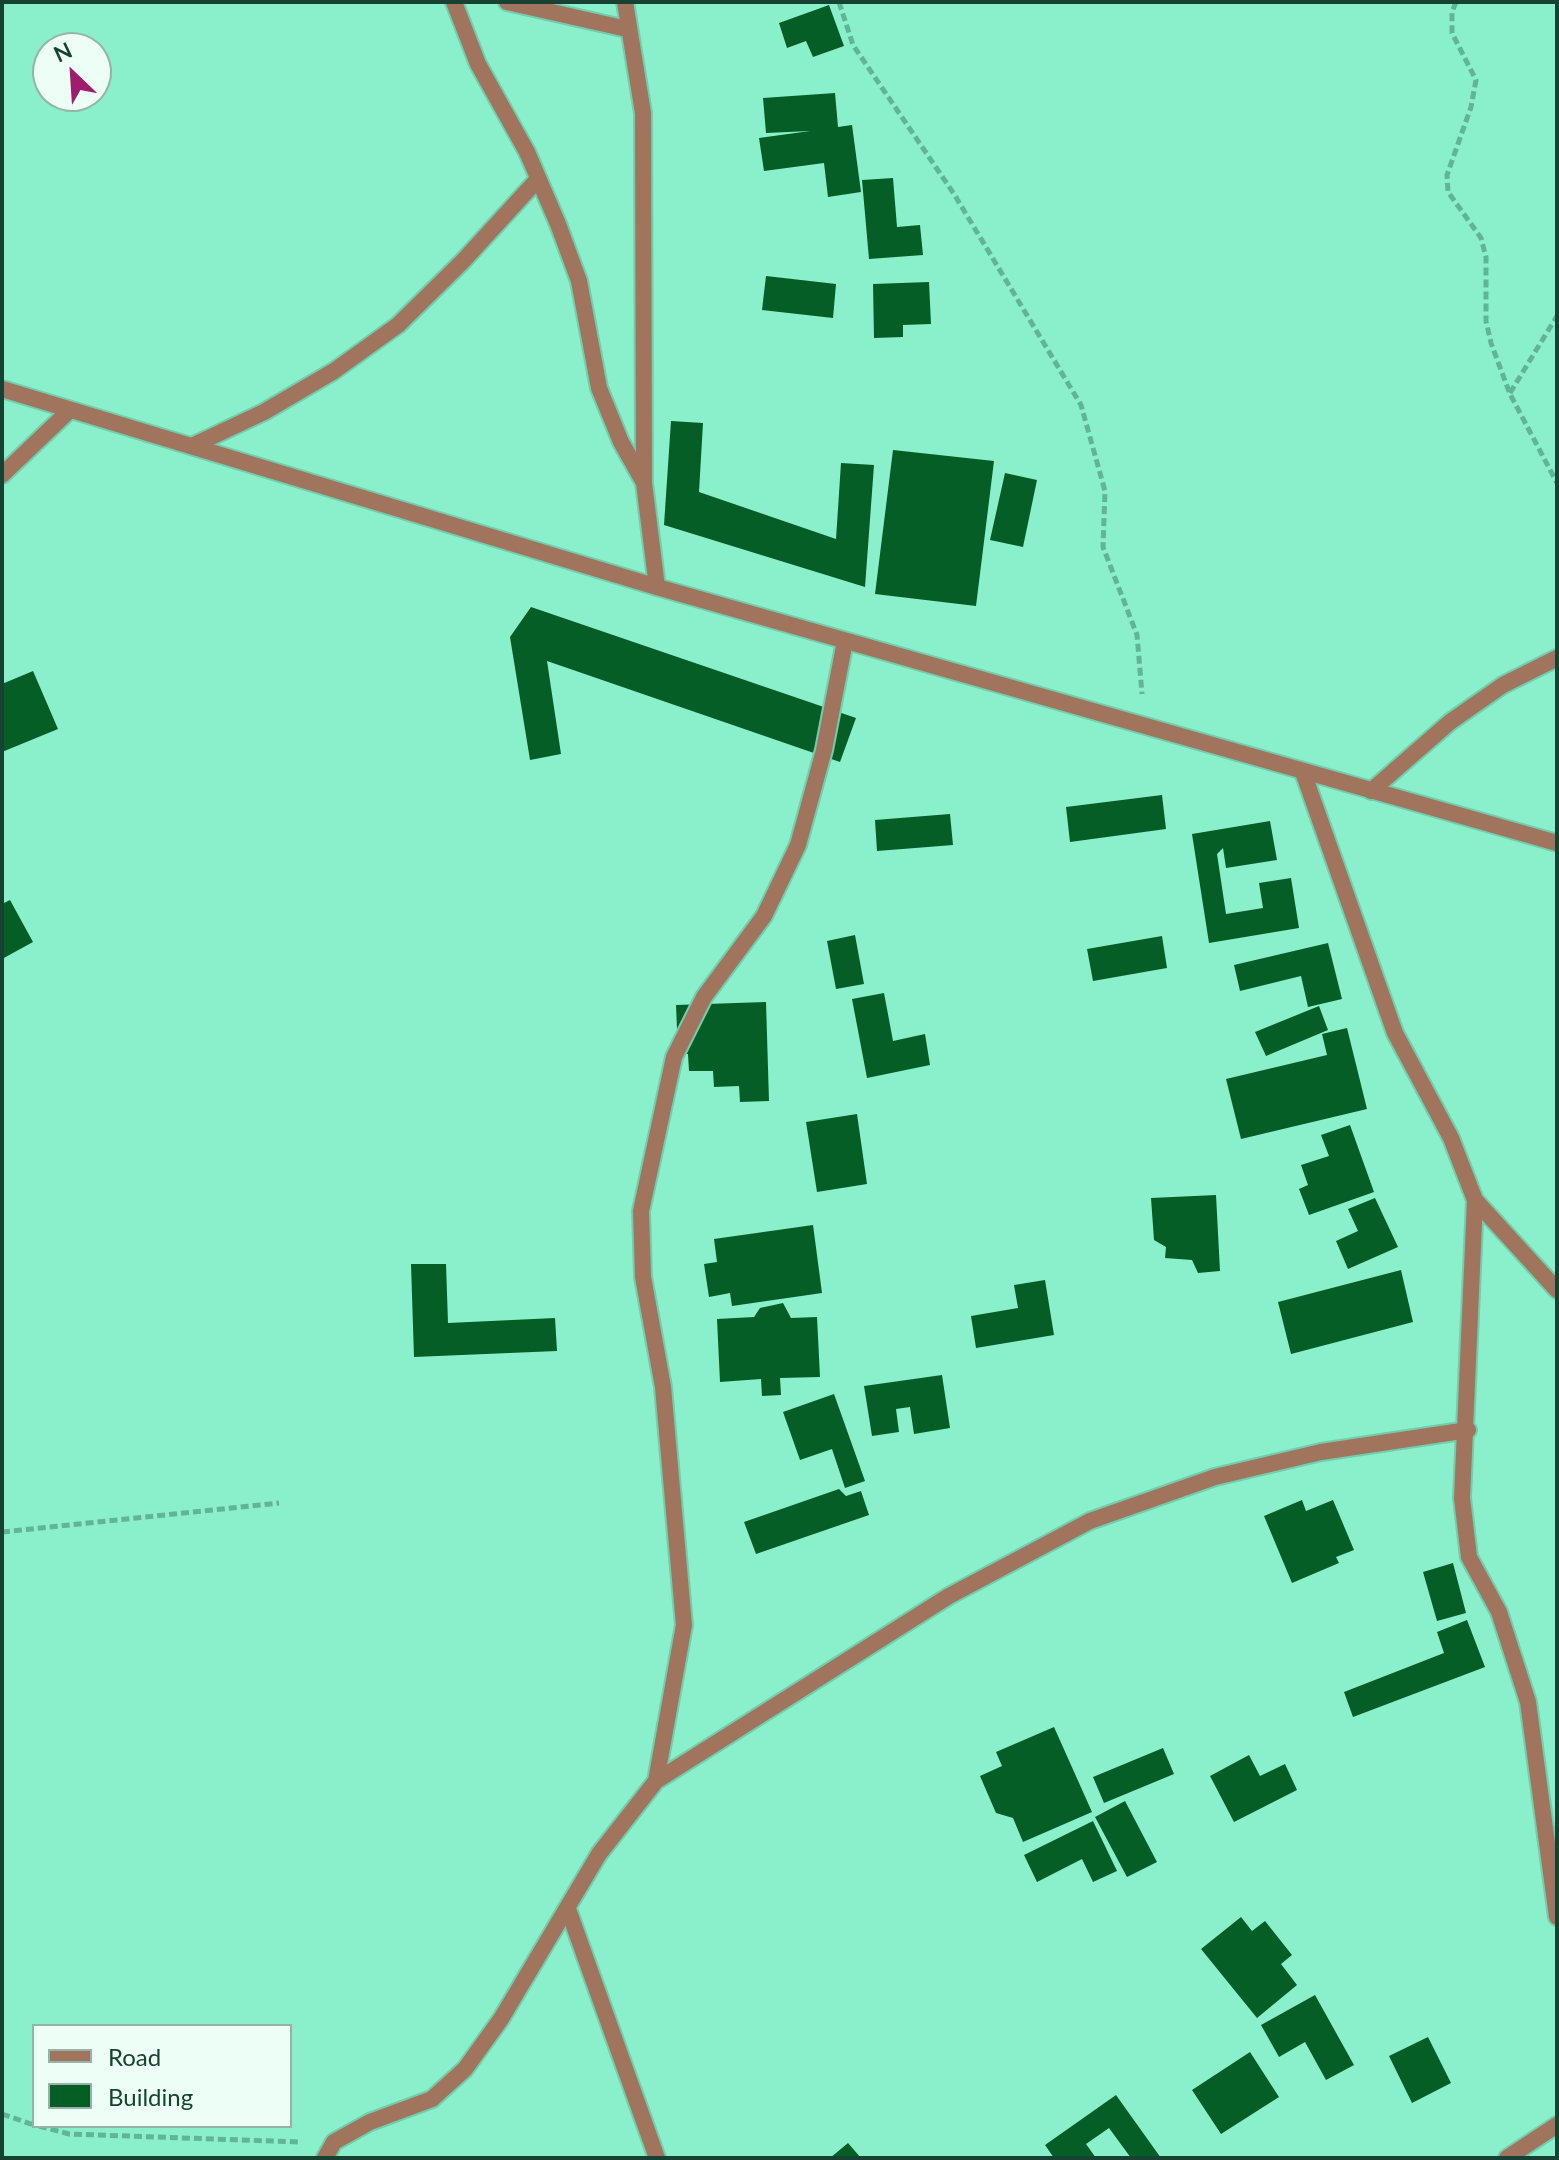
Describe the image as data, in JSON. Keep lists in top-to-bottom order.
{
  "legend": ["Road", "Building"],
  "north": "top left"
}
